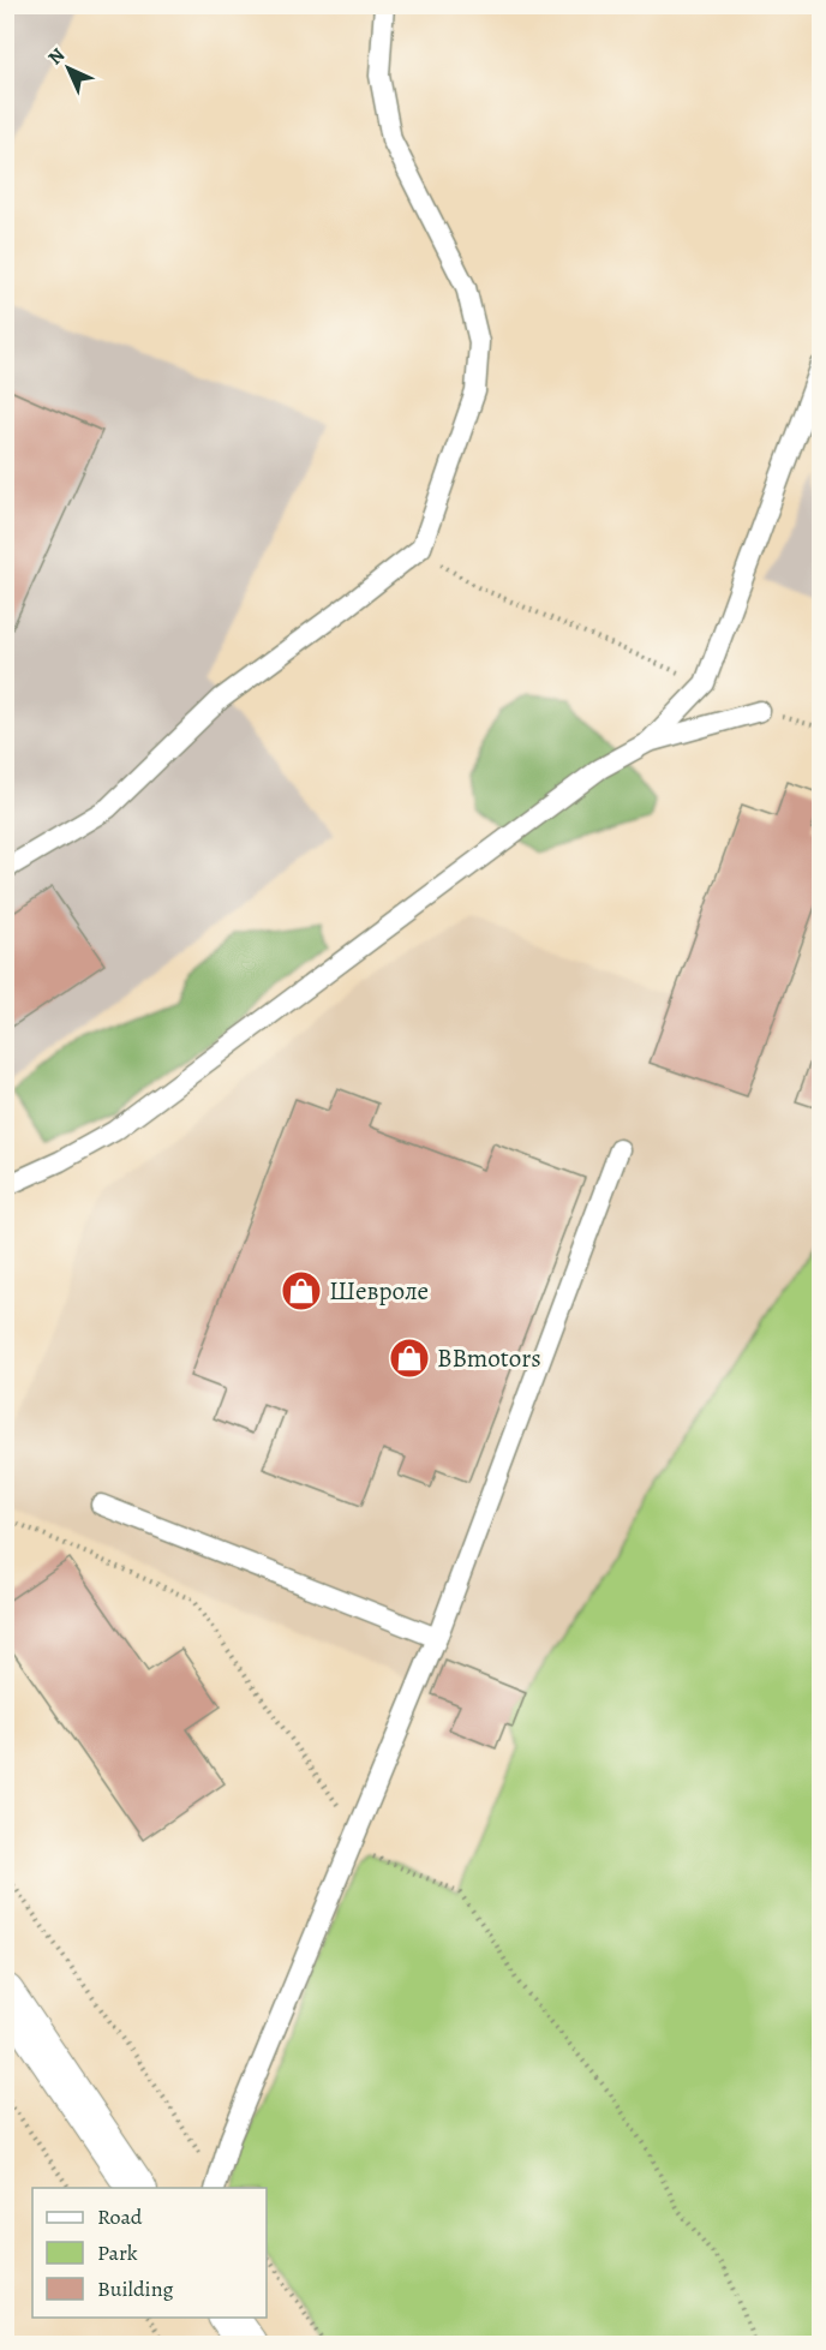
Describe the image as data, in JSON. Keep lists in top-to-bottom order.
{
  "places": {
    "shop": ["Шевроле", "BBmotors"]
  },
  "legend": ["Road", "Park", "Building"],
  "north": "top left"
}
